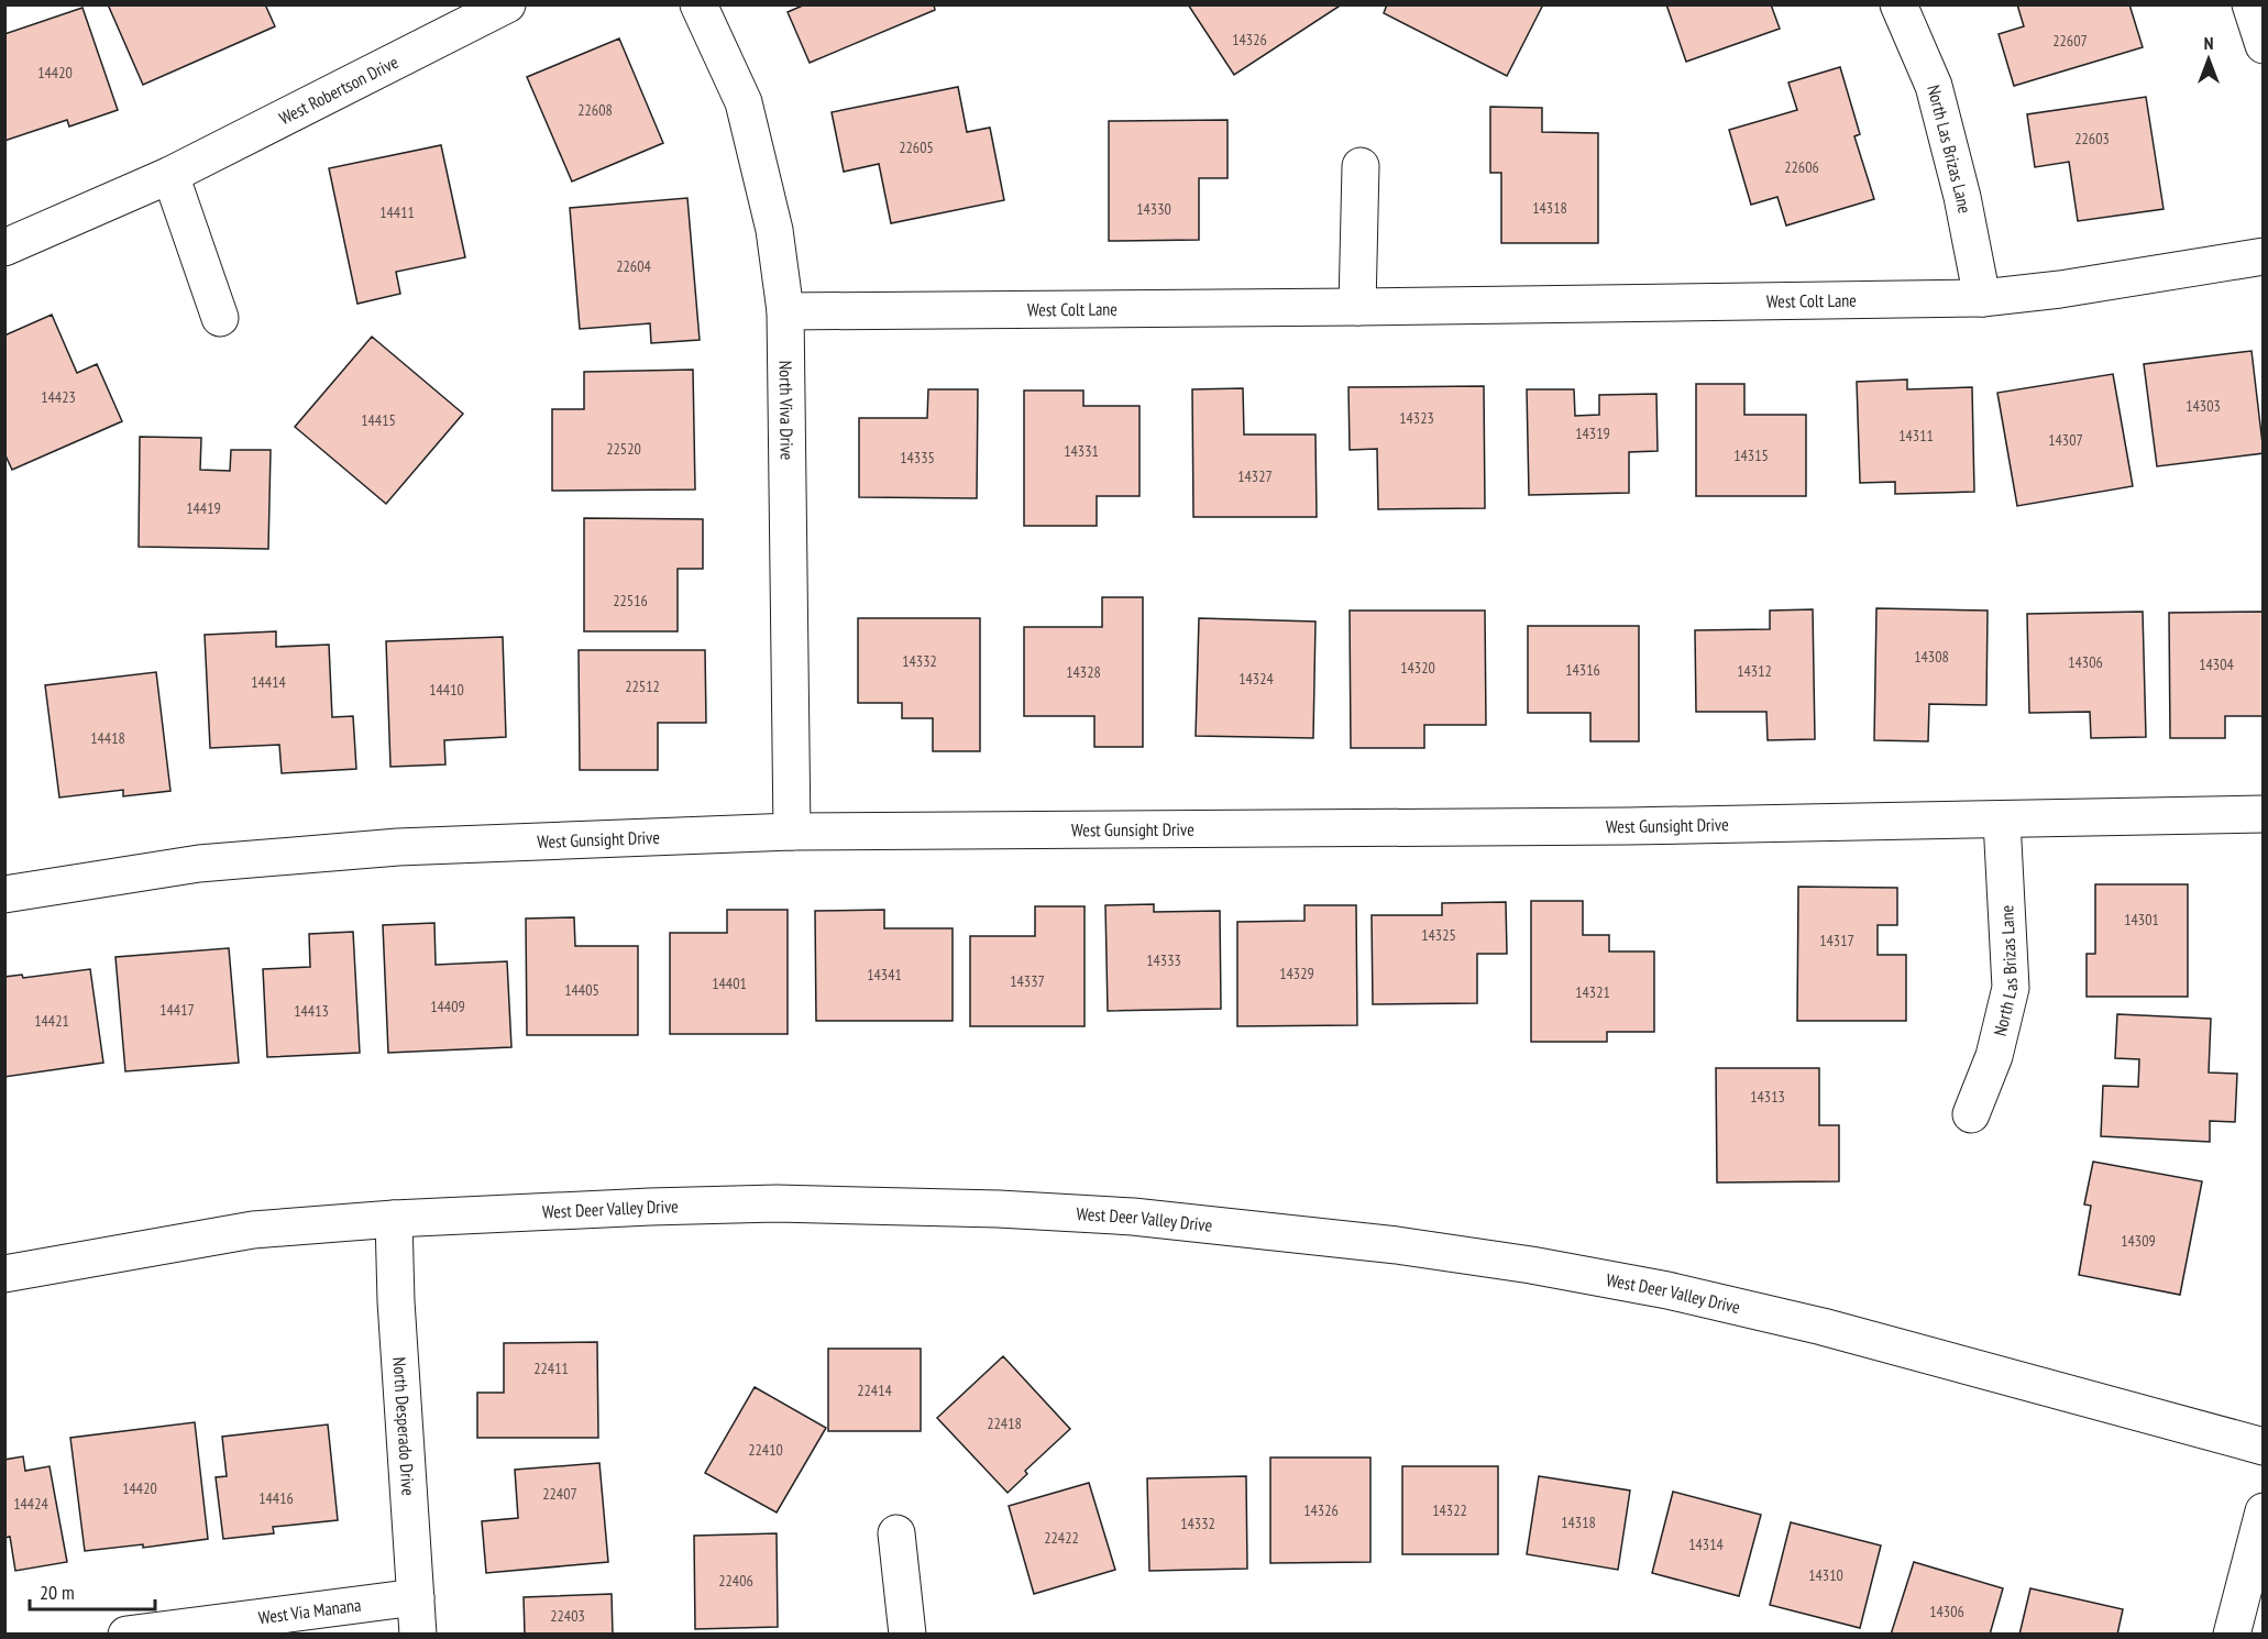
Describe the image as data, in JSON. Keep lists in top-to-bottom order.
{
  "streets": {
    "street": [
      "West Robertson Drive",
      "North Las Brizas Lane",
      "West Colt Lane",
      "North Viva Drive",
      "West Gunsight Drive",
      "West Deer Valley Drive",
      "North Desperado Drive",
      "West Via Manana"
    ]
  },
  "crossings": [
    ["North Las Brizas Lane", "West Colt Lane"],
    ["North Las Brizas Lane", "West Gunsight Drive"],
    ["West Colt Lane", "North Viva Drive"],
    ["North Viva Drive", "West Gunsight Drive"],
    ["West Deer Valley Drive", "North Desperado Drive"],
    ["North Desperado Drive", "West Via Manana"]
  ],
  "house_numbers": [
    "14326",
    "22607",
    "14420",
    "22608",
    "22603",
    "22605",
    "22606",
    "14318",
    "14330",
    "14411",
    "22604",
    "14423",
    "14303",
    "14323",
    "14415",
    "14319",
    "14311",
    "14307",
    "22520",
    "14331",
    "14315",
    "14335",
    "14327",
    "14419",
    "22516",
    "14308",
    "14332",
    "14306",
    "14304",
    "14320",
    "14316",
    "14312",
    "14328",
    "14324",
    "14414",
    "22512",
    "14410",
    "14418",
    "14301",
    "14325",
    "14317",
    "14333",
    "14329",
    "14341",
    "14337",
    "14401",
    "14405",
    "14321",
    "14409",
    "14417",
    "14413",
    "14421",
    "14313",
    "14309",
    "22411",
    "22414",
    "22418",
    "22410",
    "14420",
    "22407",
    "14416",
    "14424",
    "14326",
    "14322",
    "14318",
    "14332",
    "22422",
    "14314",
    "14310",
    "22406",
    "14306",
    "22403"
  ],
  "scale_bar": "20 m",
  "north": "top"
}
